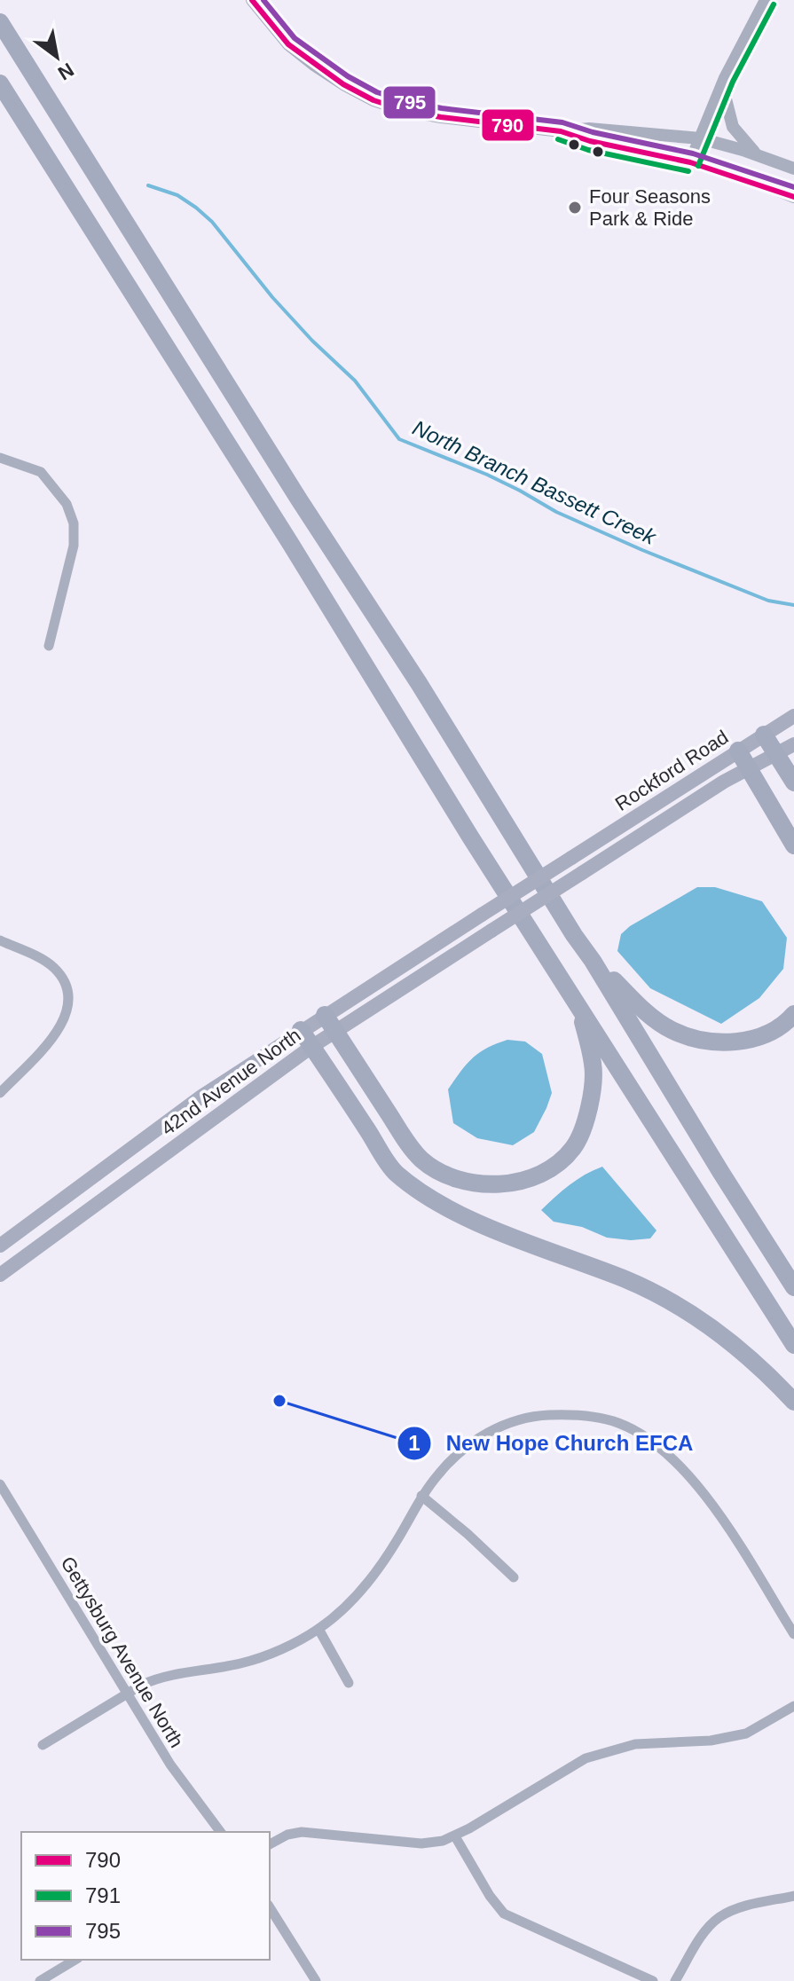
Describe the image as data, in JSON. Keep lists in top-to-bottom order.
{
  "streets": {
    "main road": ["Rockford Road", "42nd Avenue North"],
    "street": ["Gettysburg Avenue North"]
  },
  "crossings": [
    ["Rockford Road", "42nd Avenue North"]
  ],
  "water": ["North Branch Bassett Creek"],
  "places": ["Four Seasons Park & Ride", "New Hope Church EFCA"],
  "lines": ["transit line 790", "transit line 795", "transit line 791"],
  "legend": ["790", "791", "795"],
  "north": "bottom right"
}
